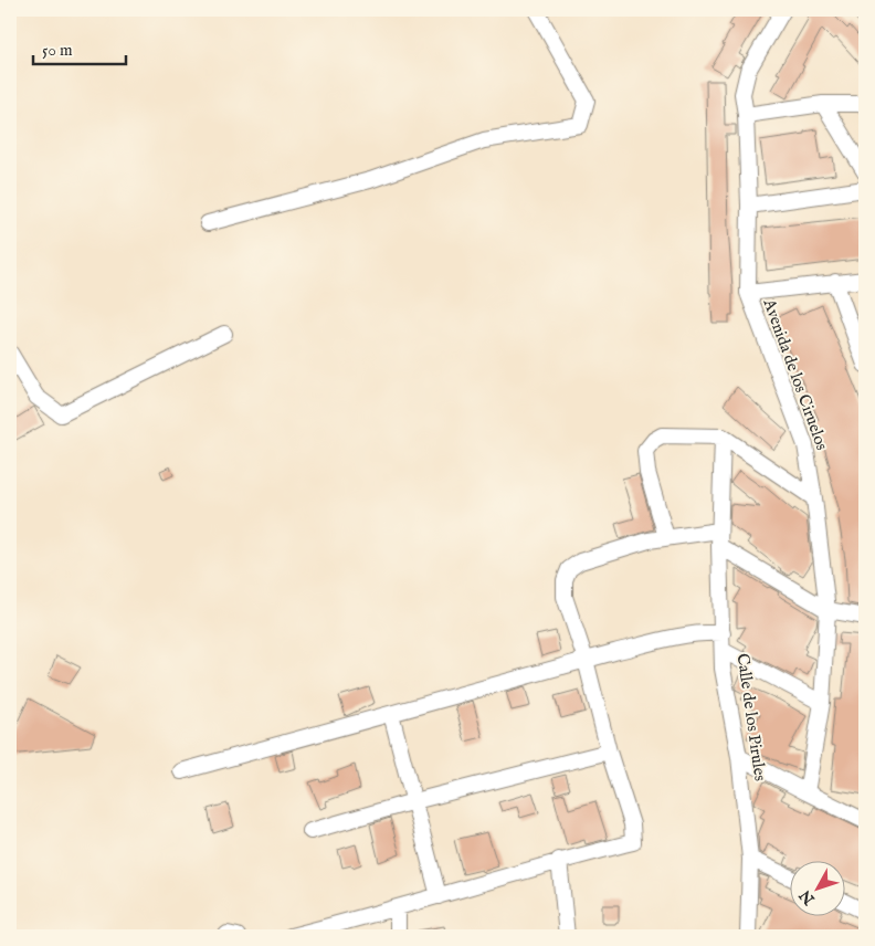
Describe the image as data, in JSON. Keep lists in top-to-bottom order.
{
  "streets": {
    "street": ["Avenida de los Ciruelos", "Calle de los Pirules"]
  },
  "scale_bar": "50 m",
  "north": "bottom left"
}
